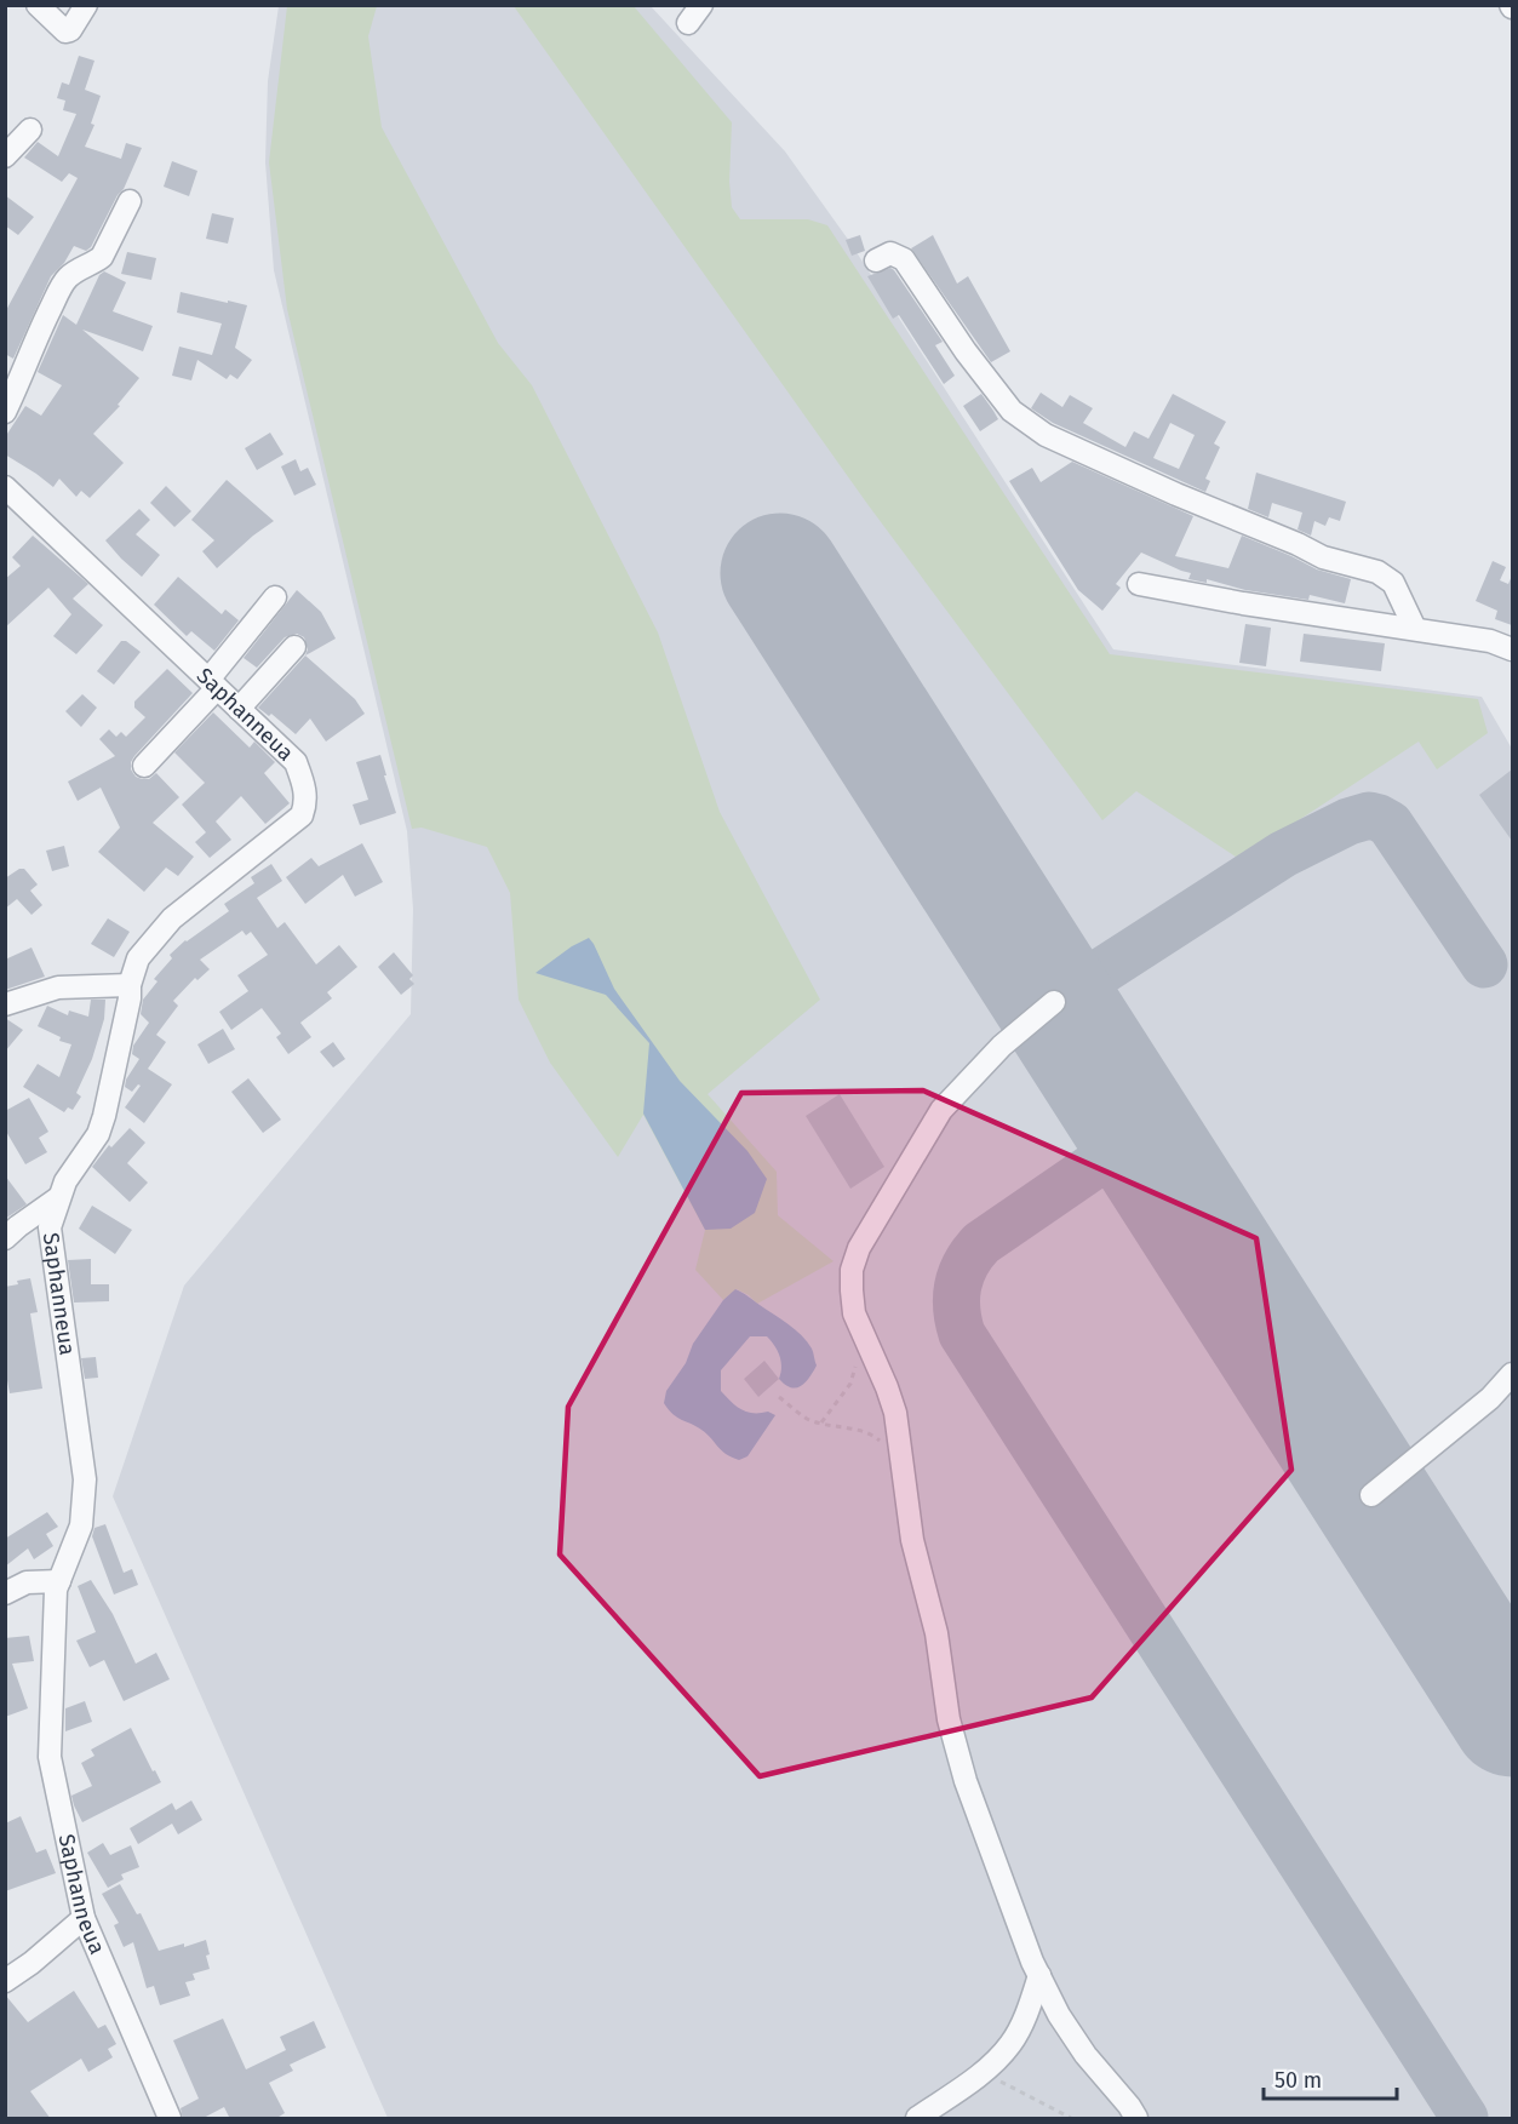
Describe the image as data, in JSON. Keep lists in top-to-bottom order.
{
  "streets": {
    "street": ["Saphanneua"]
  },
  "scale_bar": "50 m"
}
